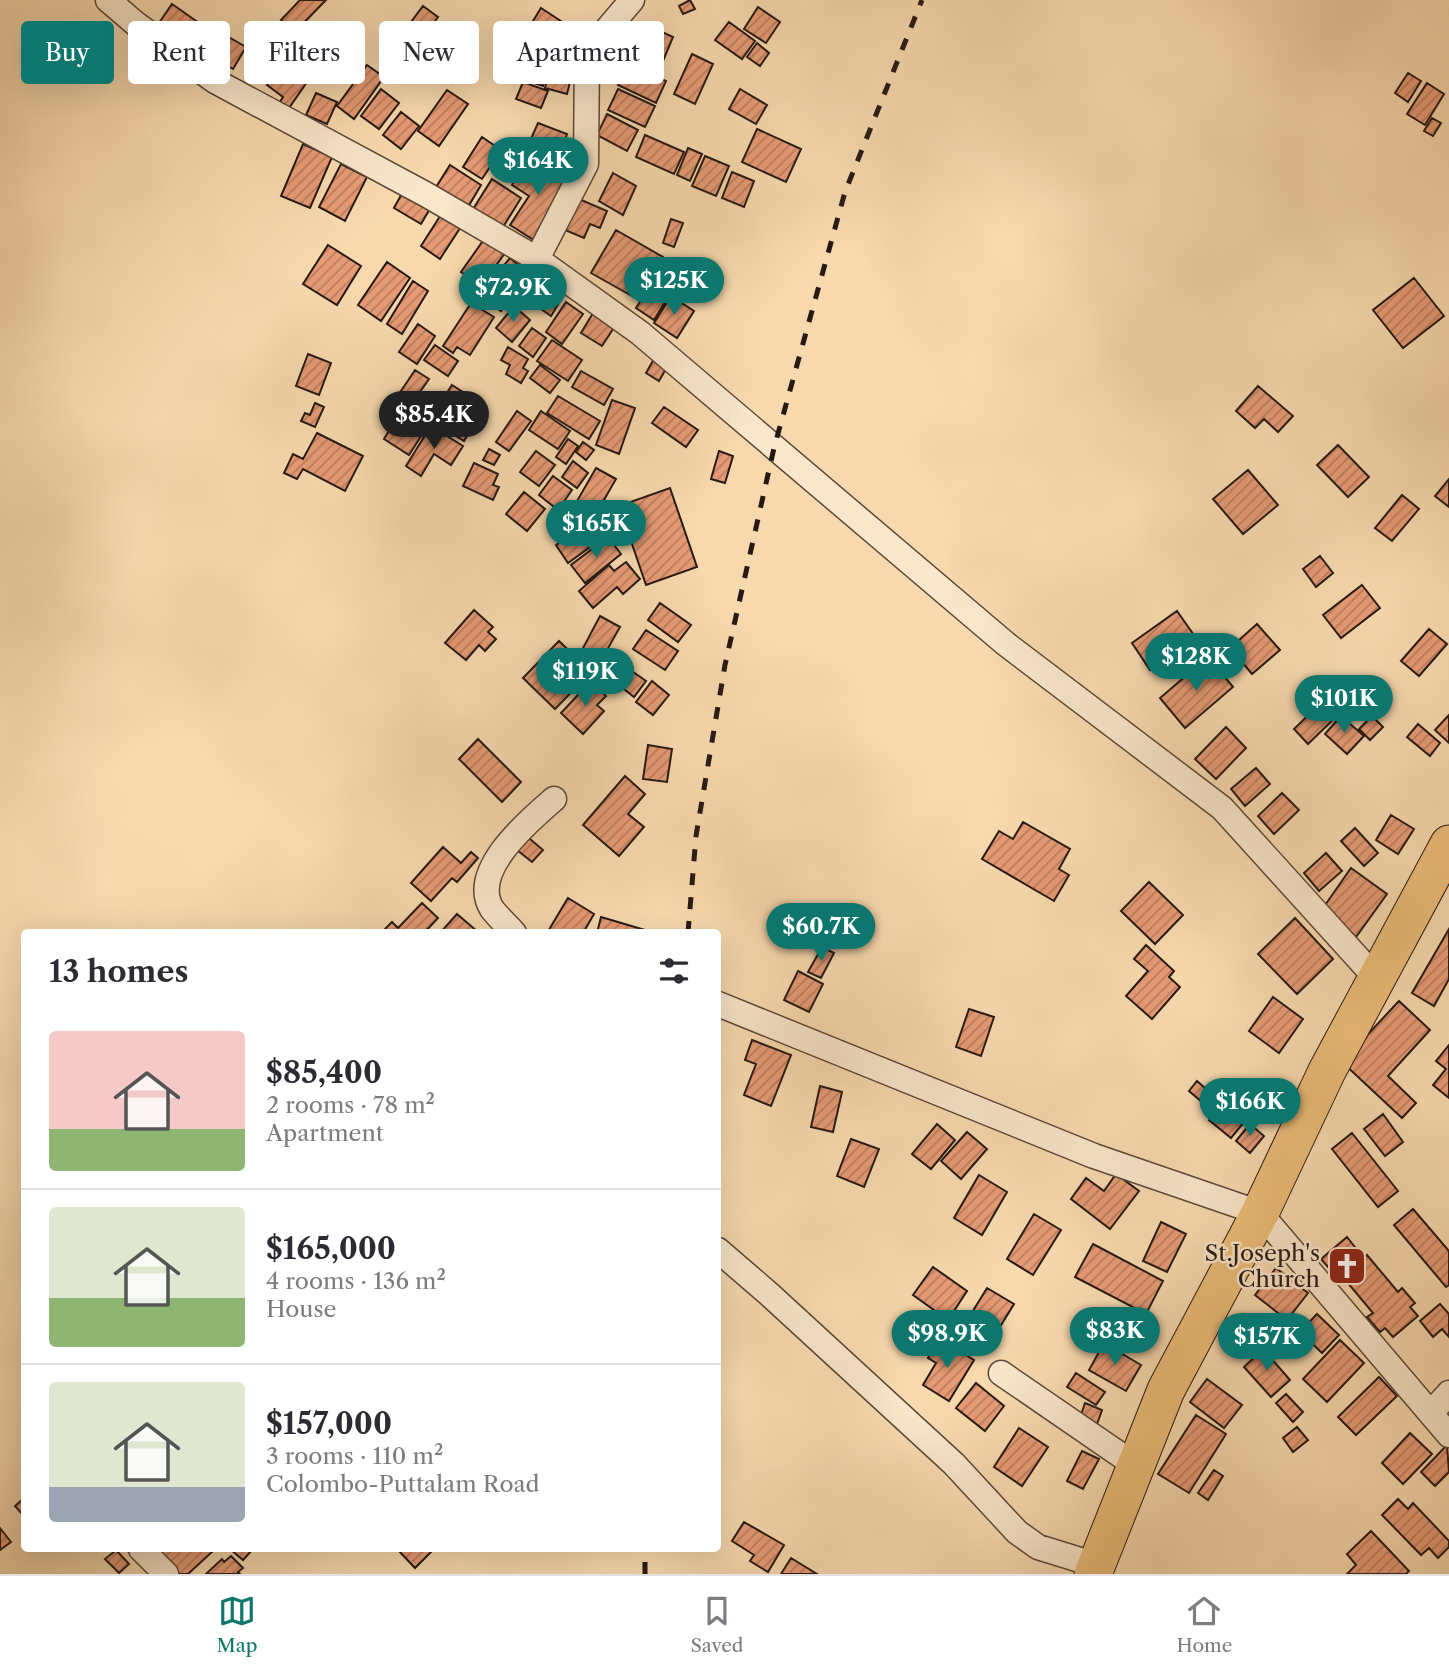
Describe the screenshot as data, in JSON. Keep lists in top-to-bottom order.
{
  "places": {
    "church": ["St.Joseph's Church"]
  },
  "page": {
    "chip": [
      "Buy",
      "Rent",
      "Filters",
      "New",
      "Apartment"
    ],
    "price": [
      "$164K",
      "$125K",
      "$72.9K",
      "$85.4K",
      "$165K",
      "$128K",
      "$119K",
      "$101K",
      "$60.7K",
      "$166K",
      "$83K",
      "$98.9K",
      "$157K"
    ],
    "heading": "13 homes",
    "list": [
      {
        "name": "$85,400",
        "note": "2 rooms · 78 m² · Apartment"
      },
      {
        "name": "$165,000",
        "note": "4 rooms · 136 m² · House"
      },
      {
        "name": "$157,000",
        "note": "3 rooms · 110 m² · Colombo-Puttalam Road"
      }
    ],
    "tabs": ["Map", "Saved", "Home"]
  }
}
